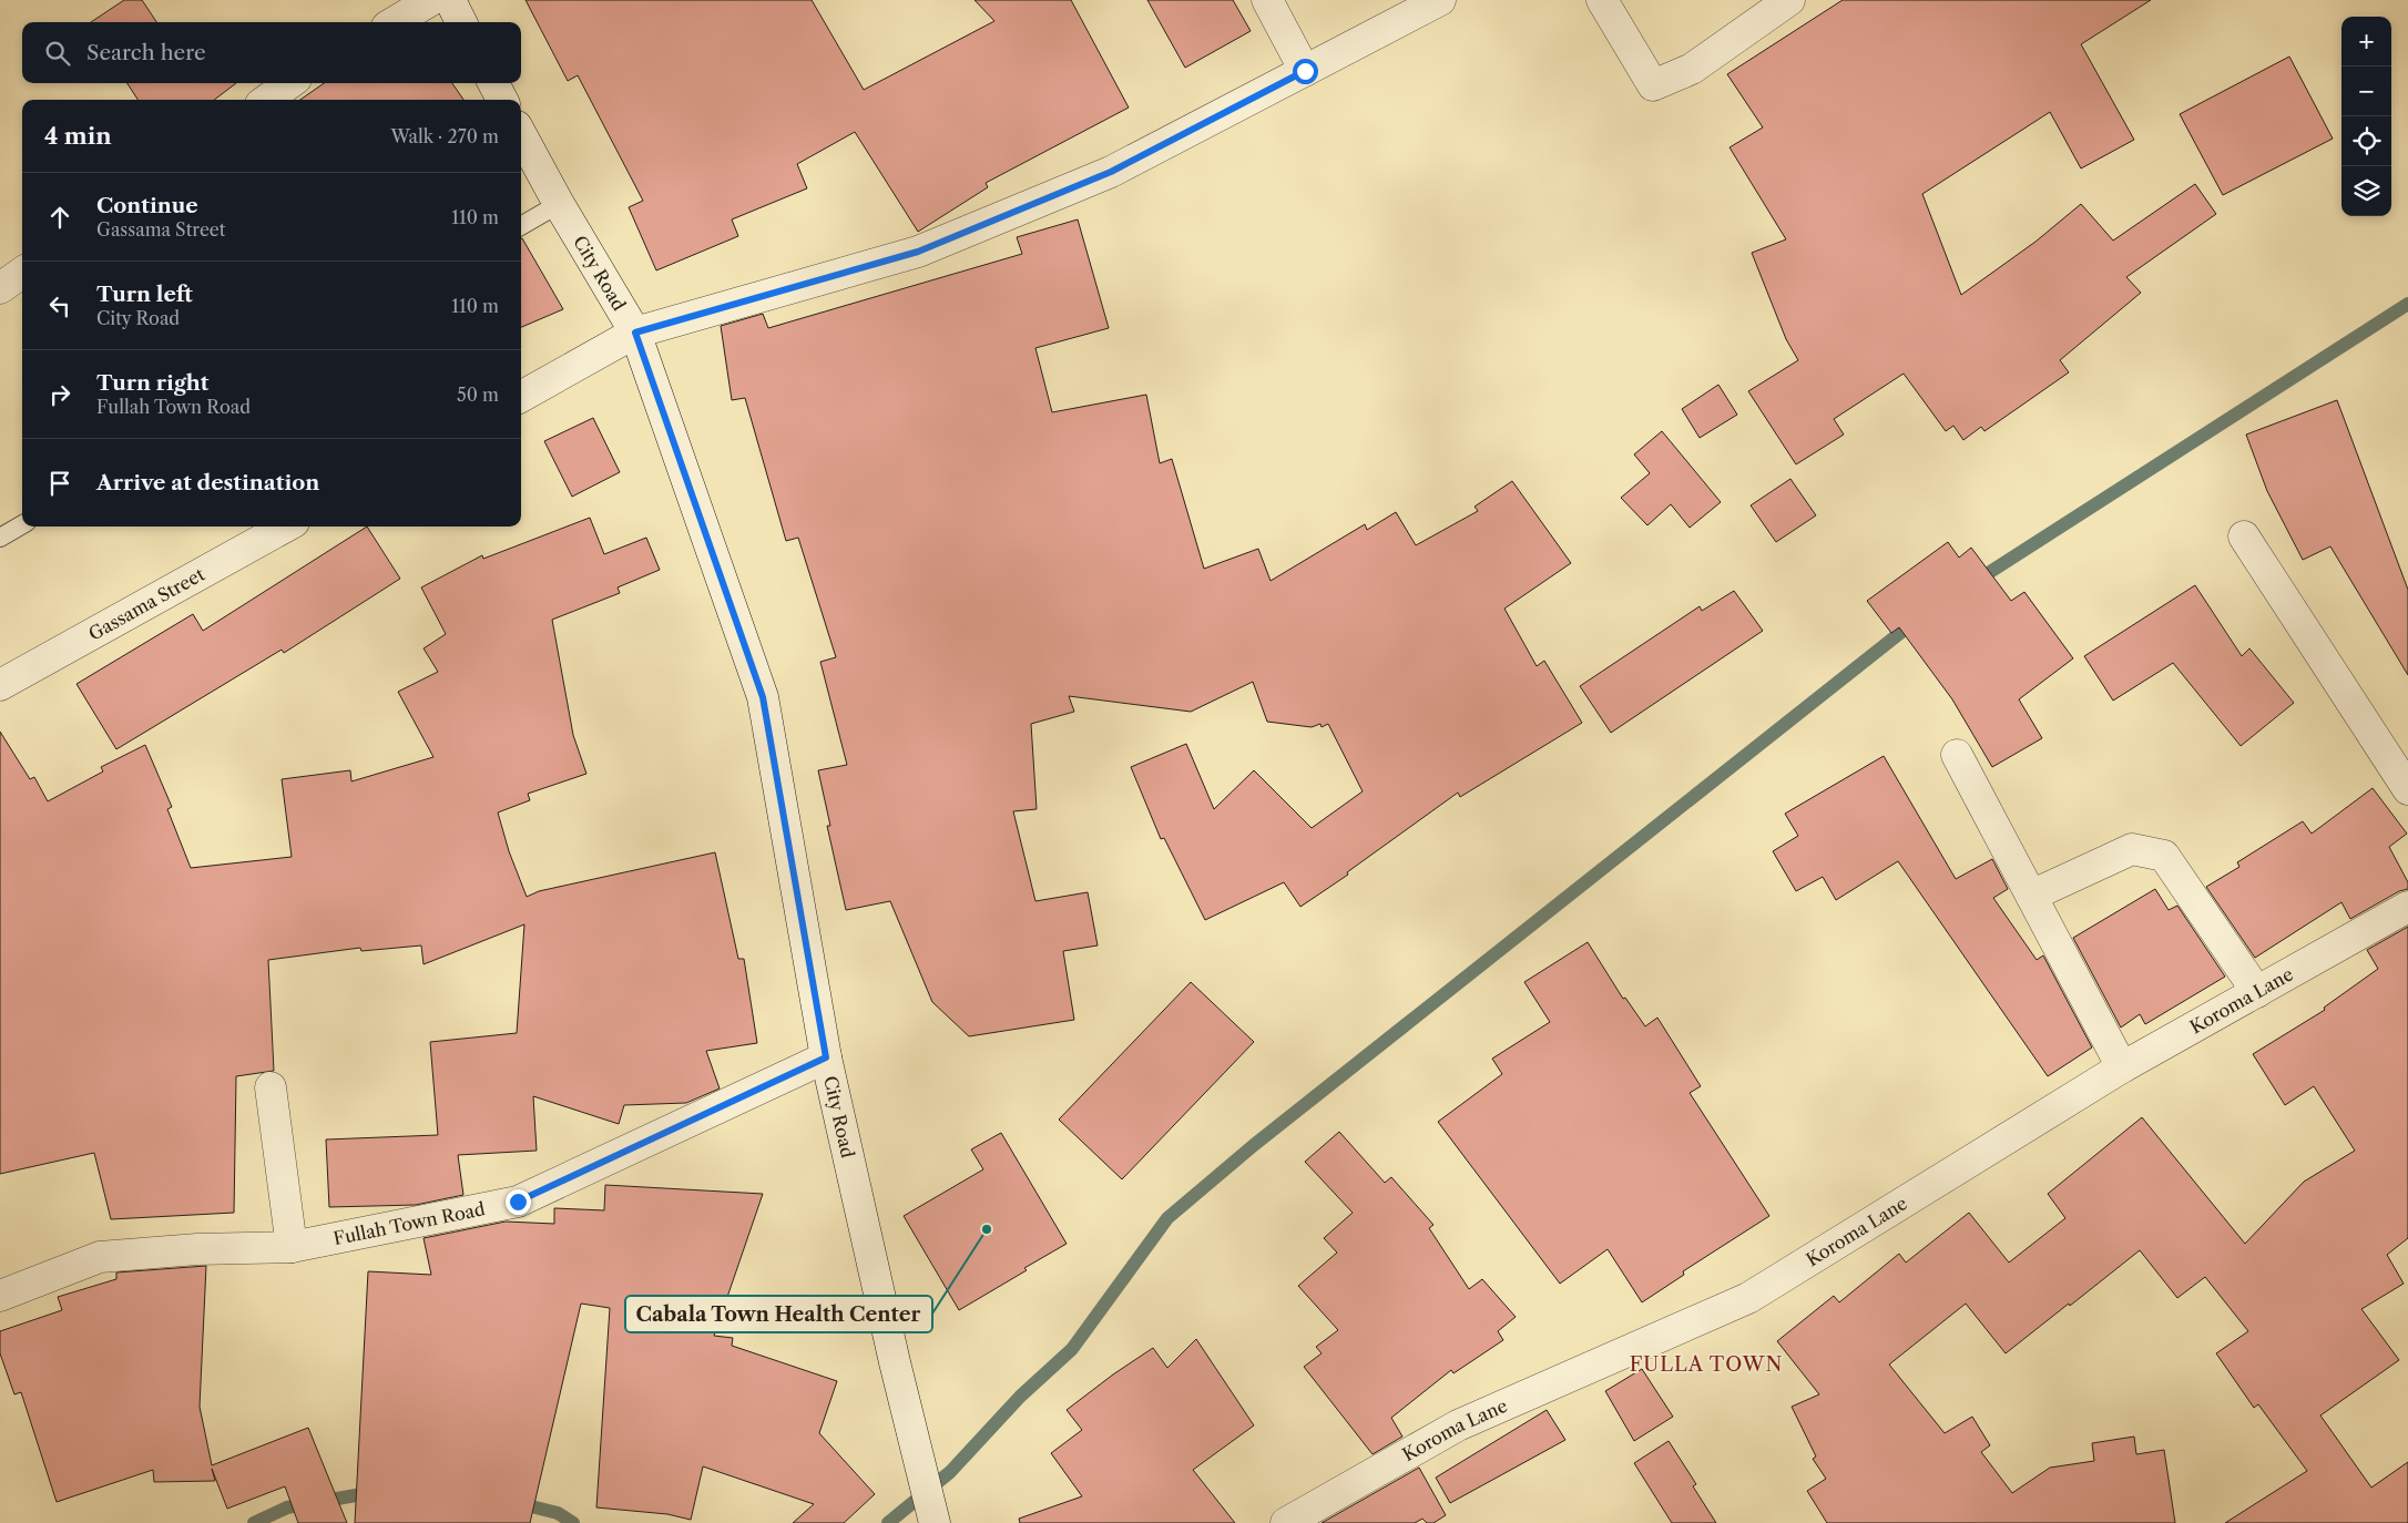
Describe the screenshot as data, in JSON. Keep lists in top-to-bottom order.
{
  "streets": {
    "street": [
      "City Road",
      "Gassama Street",
      "Koroma Lane",
      "Fullah Town Road"
    ]
  },
  "crossings": [
    ["City Road", "Fullah Town Road"]
  ],
  "districts": ["FULLA TOWN"],
  "places": ["Cabala Town Health Center"],
  "page": {
    "map_buttons": ["+", "−"],
    "search": "Search here",
    "heading": ["4 min", "Walk · 270 m"],
    "list": [
      ["Continue", "Gassama Street", "110 m"],
      ["Turn left", "City Road", "110 m"],
      ["Turn right", "Fullah Town Road", "50 m"],
      "Arrive at destination"
    ]
  }
}
